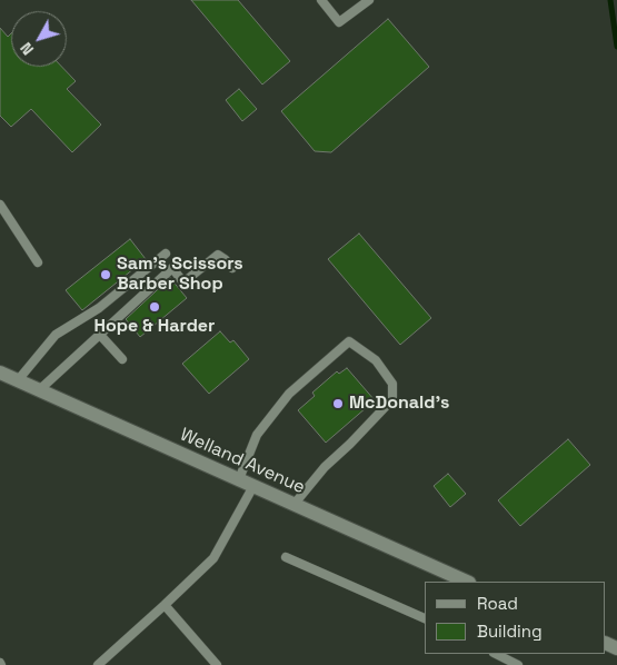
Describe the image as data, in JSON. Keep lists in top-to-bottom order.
{
  "streets": {
    "main road": ["Welland Avenue"]
  },
  "places": ["Sam’s Scissors Barber Shop", "Hope & Harder", "McDonald's"],
  "legend": ["Road", "Building"],
  "north": "bottom left"
}
